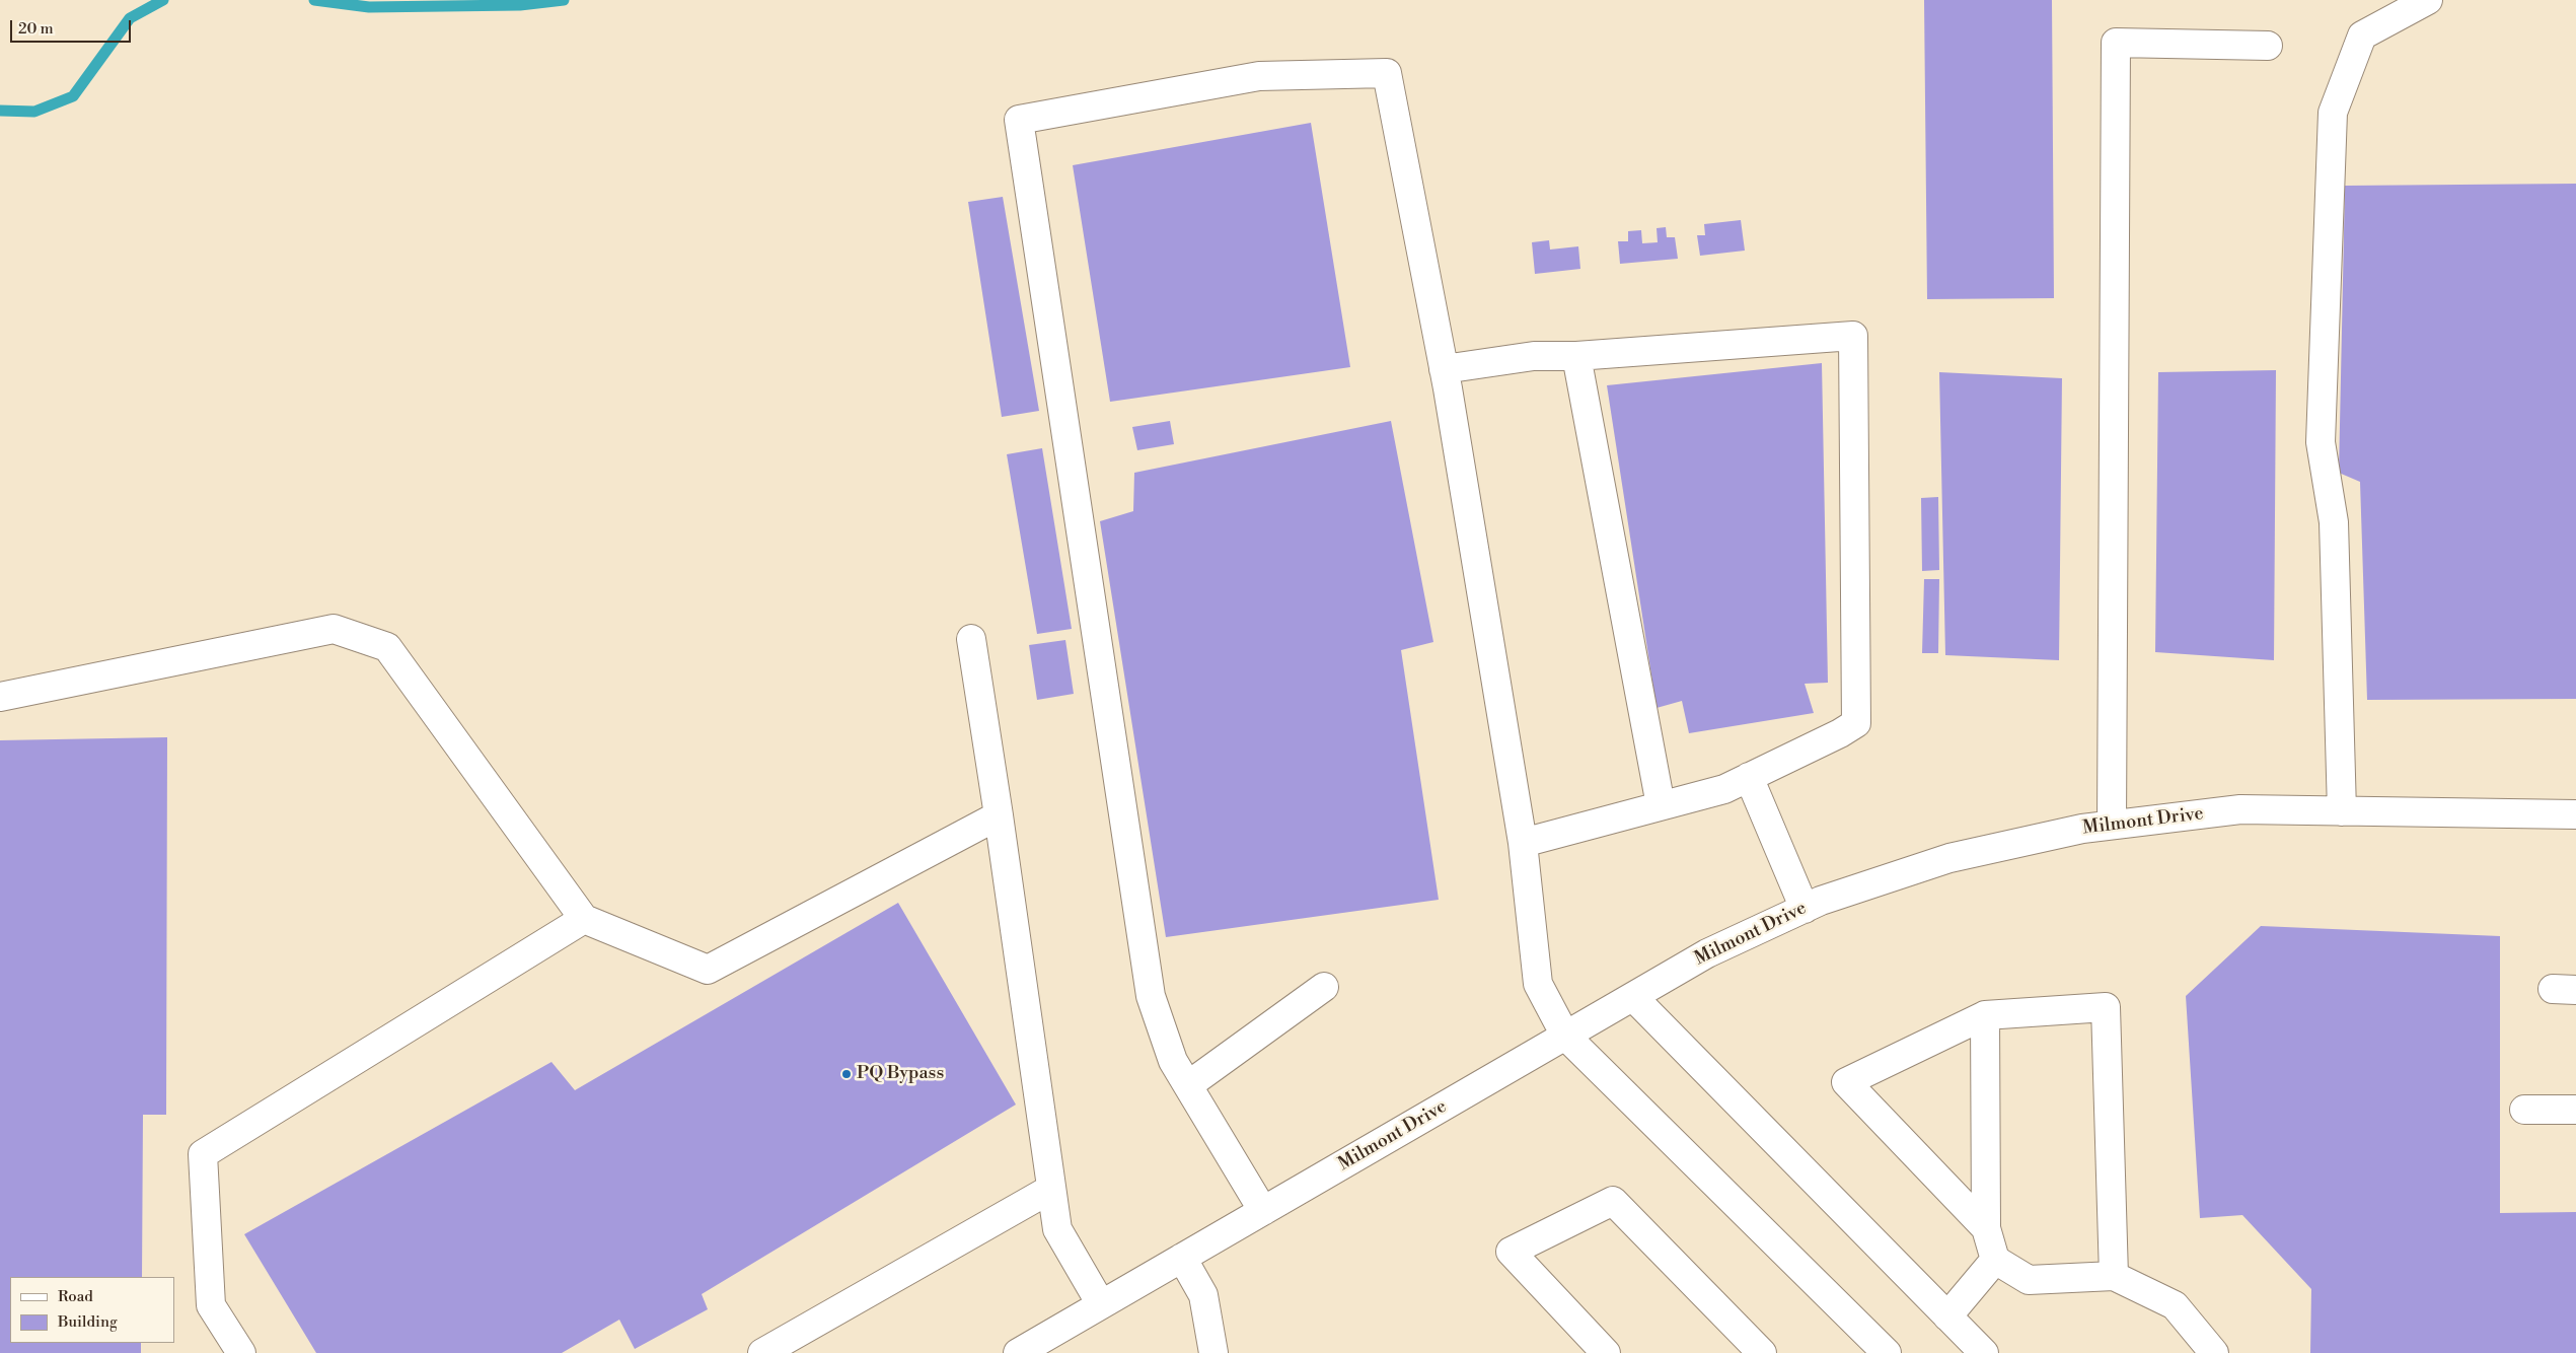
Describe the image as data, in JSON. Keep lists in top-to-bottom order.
{
  "streets": {
    "street": ["Milmont Drive"]
  },
  "places": ["PQ Bypass"],
  "legend": ["Road", "Building"],
  "scale_bar": "20 m"
}
